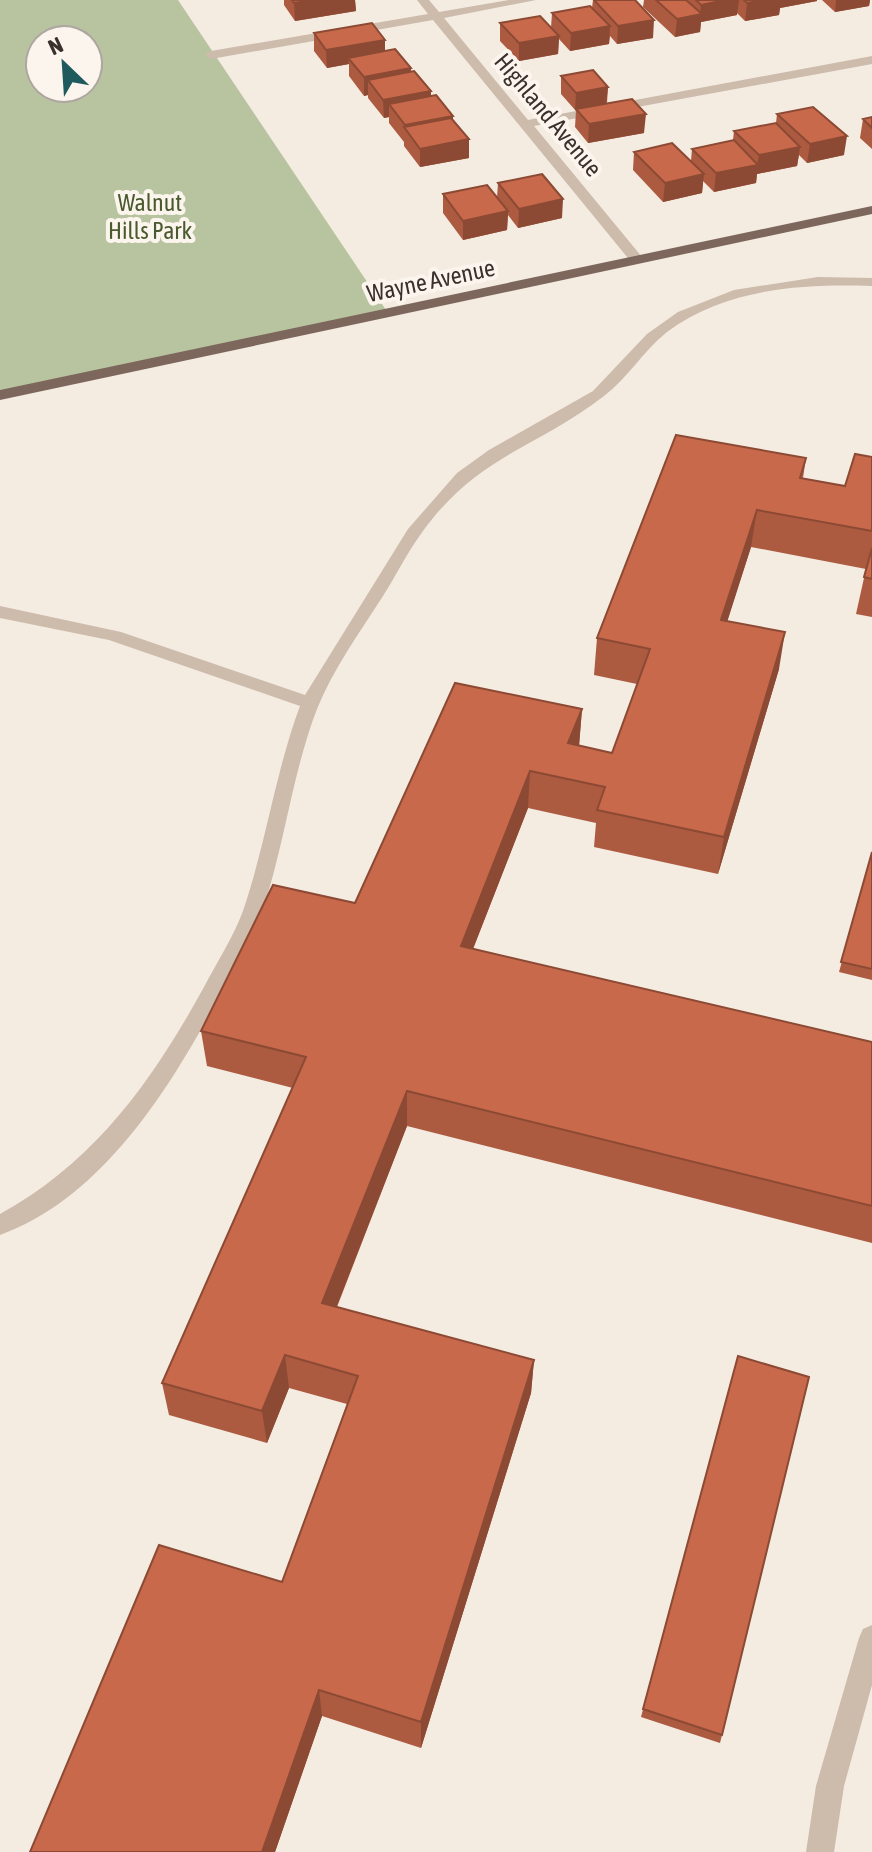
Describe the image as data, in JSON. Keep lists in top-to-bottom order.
{
  "streets": {
    "main road": ["Wayne Avenue"],
    "street": ["Highland Avenue"]
  },
  "crossings": [
    ["Highland Avenue", "Wayne Avenue"]
  ],
  "parks": ["Walnut Hills Park"],
  "north": "top left"
}
